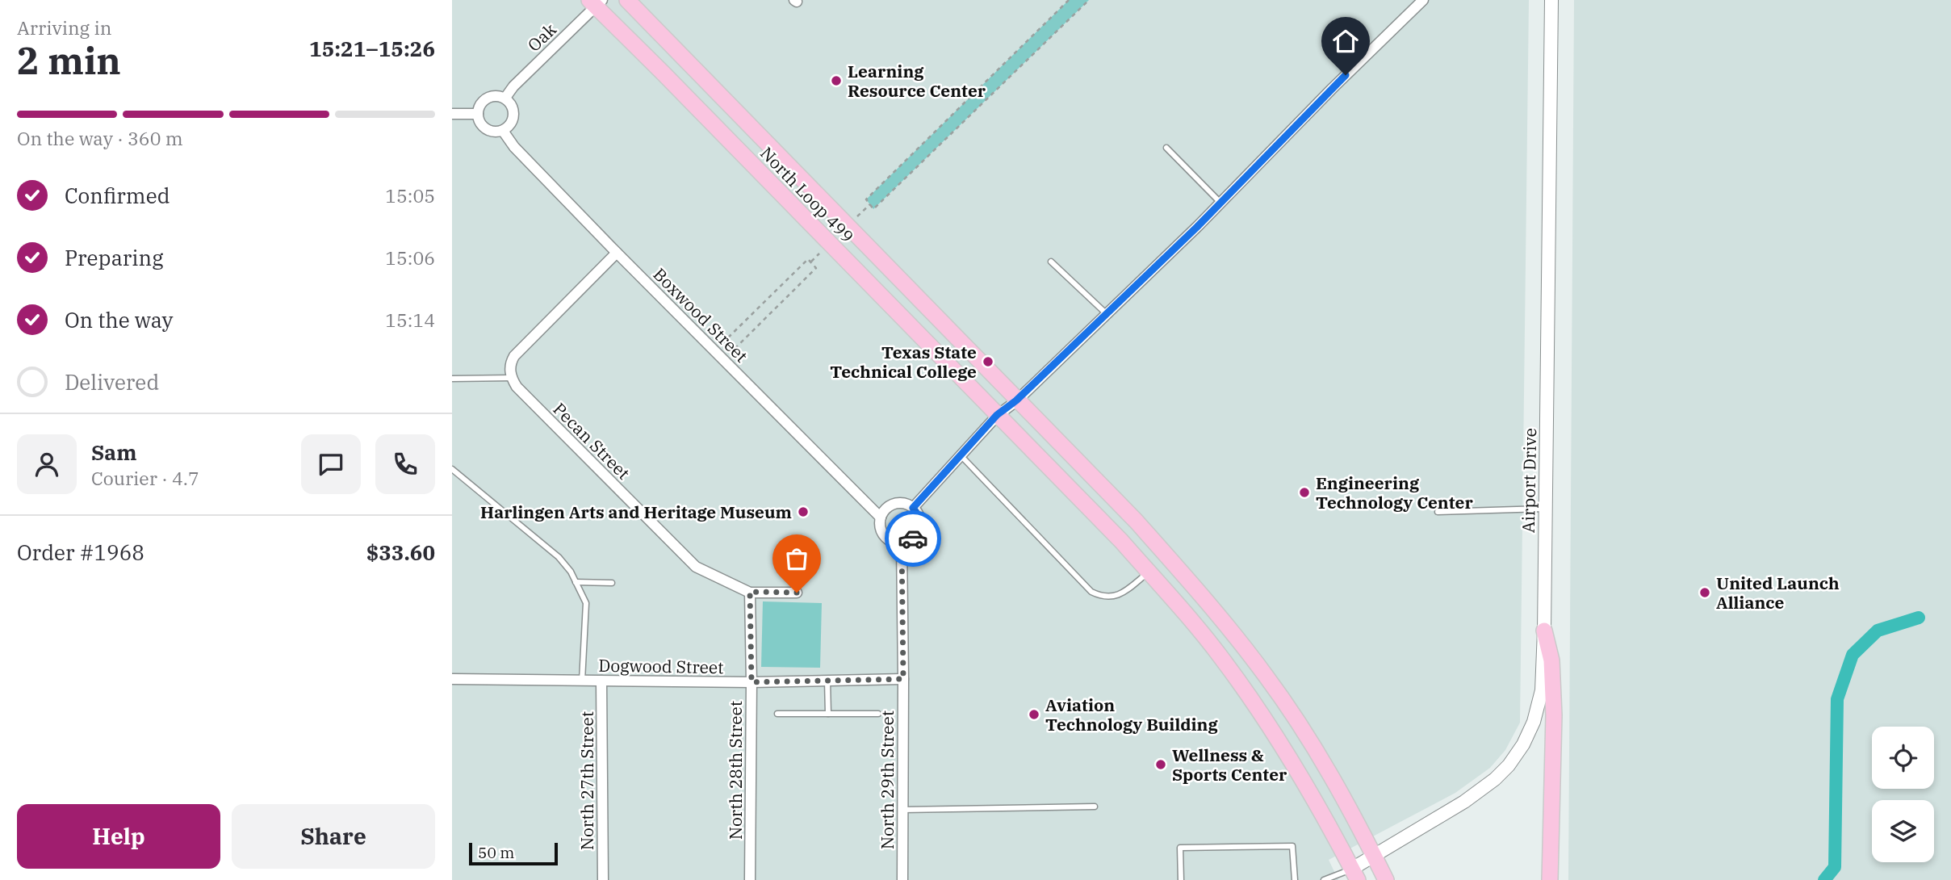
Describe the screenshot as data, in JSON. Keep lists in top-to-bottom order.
{
  "streets": {
    "main road": ["North Loop 499"],
    "street": [
      "Oak",
      "Boxwood Street",
      "Pecan Street",
      "Airport Drive",
      "Dogwood Street",
      "North 28th Street",
      "North 29th Street",
      "North 27th Street"
    ]
  },
  "crossings": [
    ["Oak", "North Loop 499"],
    ["Oak", "Boxwood Street"],
    ["North Loop 499", "Airport Drive"],
    ["Boxwood Street", "North 29th Street"],
    ["Pecan Street", "North 28th Street"],
    ["Dogwood Street", "North 28th Street"],
    ["Dogwood Street", "North 29th Street"],
    ["Dogwood Street", "North 27th Street"]
  ],
  "places": [
    "Learning Resource Center",
    "Texas State Technical College",
    "Engineering Technology Center",
    "Harlingen Arts and Heritage Museum",
    "United Launch Alliance",
    "Aviation Technology Building",
    "Wellness & Sports Center"
  ],
  "scale_bar": "50 m",
  "page": {
    "heading": ["2 min", "Arriving in", "15:21–15:26"],
    "panel": [
      "Sam",
      "Courier · 4.7",
      "Order #1968",
      "$33.60"
    ],
    "bar": "On the way · 360 m",
    "list": [
      ["Confirmed", "15:05"],
      ["Preparing", "15:06"],
      ["On the way", "15:14"],
      "Delivered"
    ],
    "buttons": ["Help", "Share"],
    "scale": "50 m"
  }
}
